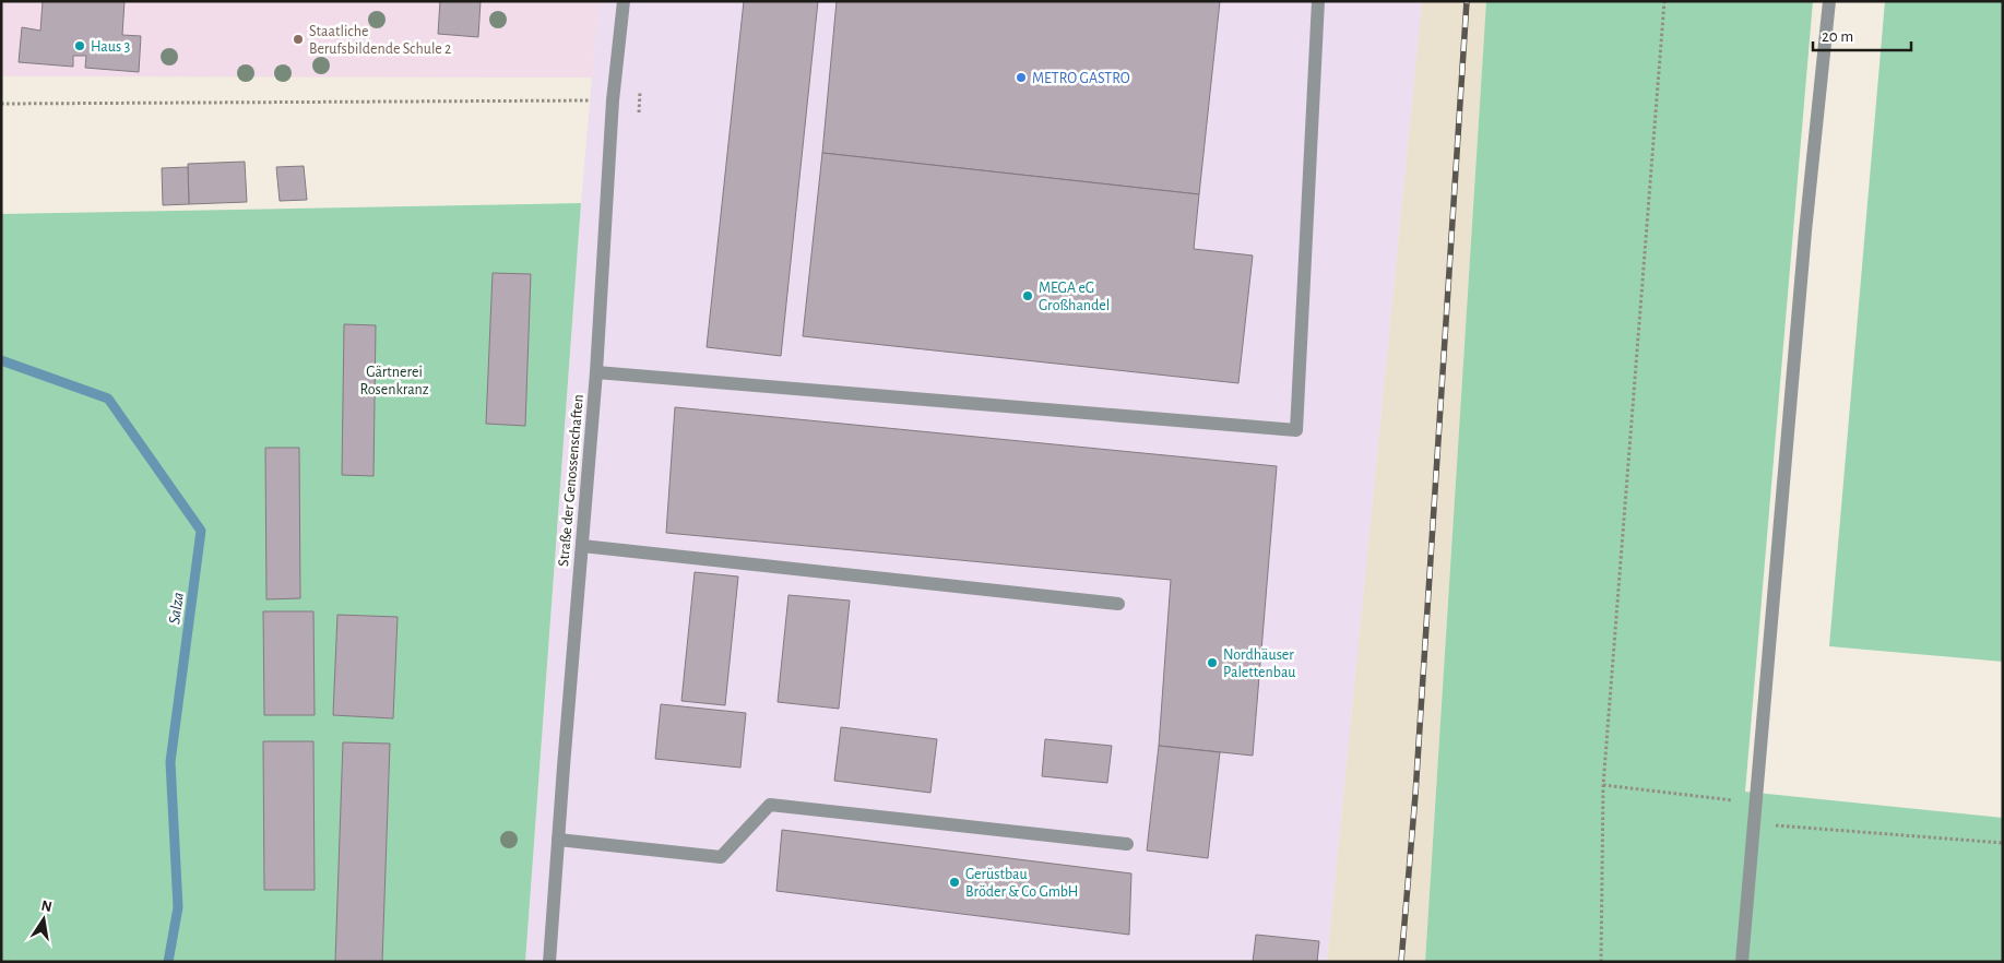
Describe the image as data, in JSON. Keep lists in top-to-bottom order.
{
  "streets": {
    "street": ["Straße der Genossenschaften"]
  },
  "water": ["Salza"],
  "parks": ["Gärtnerei Rosenkranz"],
  "places": [
    "Staatliche Berufsbildende Schule 2",
    "Haus 3",
    "METRO GASTRO",
    "MEGA eG Großhandel",
    "Nordhäuser Palettenbau",
    "Gerüstbau Bröder & Co GmbH"
  ],
  "scale_bar": "20 m",
  "north": "top"
}
